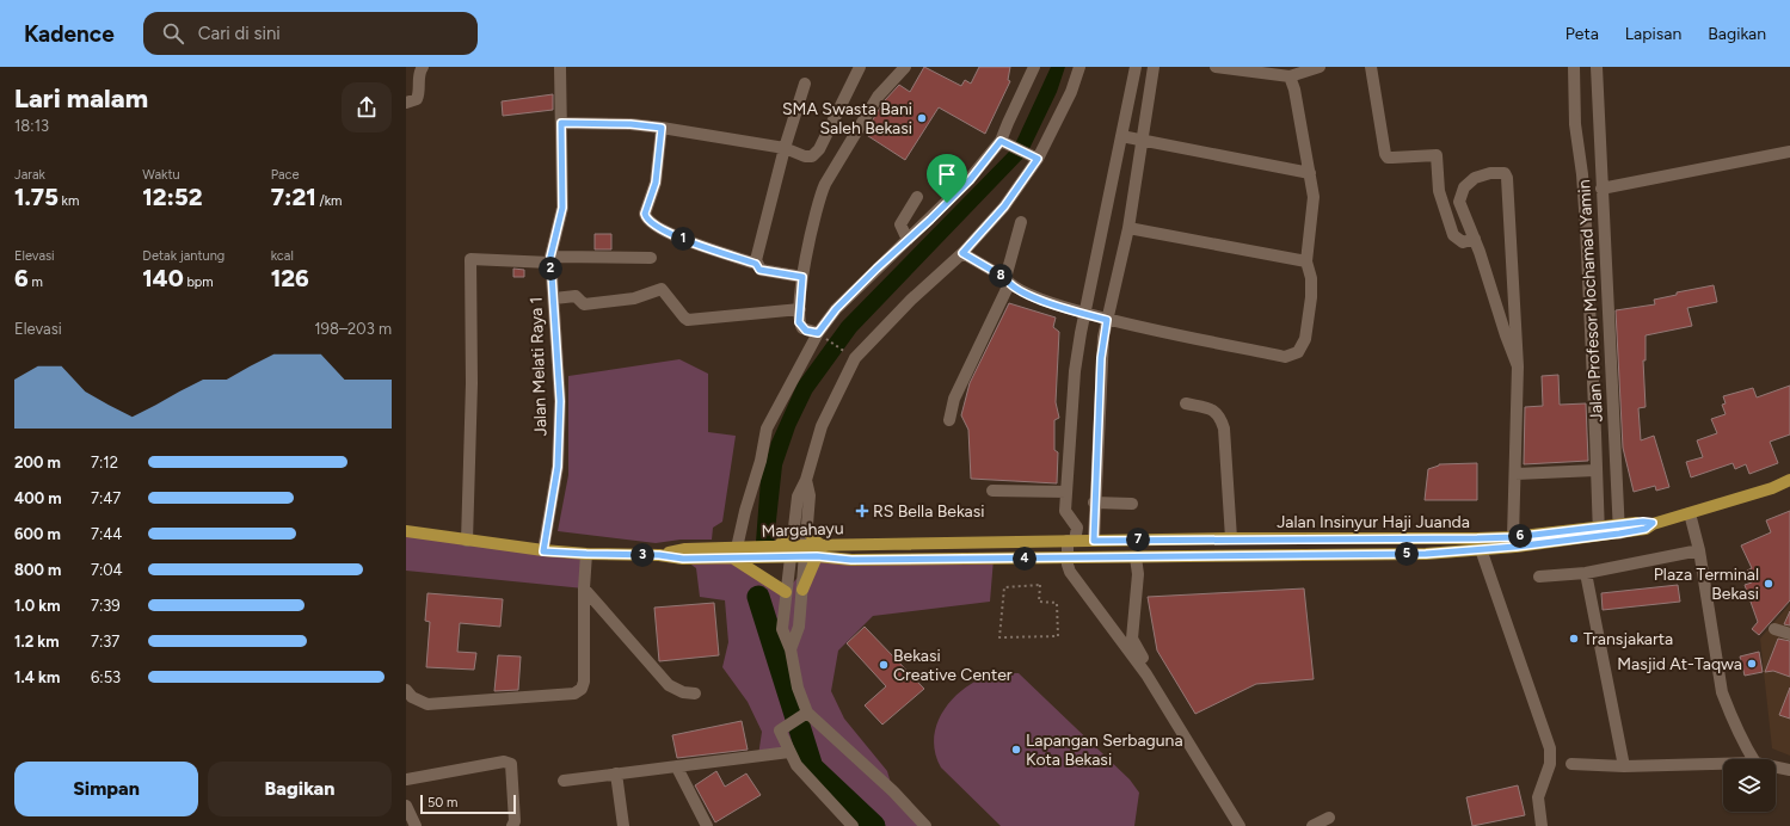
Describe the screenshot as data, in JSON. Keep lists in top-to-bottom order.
{
  "streets": {
    "main road": ["Jalan Insinyur Haji Juanda", "Margahayu"],
    "street": ["Jalan Profesor Mochamad Yamin", "Jalan Melati Raya 1"]
  },
  "crossings": [
    ["Jalan Profesor Mochamad Yamin", "Jalan Insinyur Haji Juanda"],
    ["Jalan Insinyur Haji Juanda", "Margahayu"]
  ],
  "places": {
    "other": [
      "SMA Swasta Bani Saleh Bekasi",
      "Plaza Terminal Bekasi",
      "Transjakarta",
      "Masjid At-Taqwa",
      "Bekasi Creative Center",
      "Lapangan Serbaguna Kota Bekasi"
    ],
    "health": ["RS Bella Bekasi"]
  },
  "scale_bar": "50 m",
  "page": {
    "header": "Kadence",
    "search": "Cari di sini",
    "nav": ["Peta", "Lapisan", "Bagikan"],
    "heading": ["Lari malam", "18:13"],
    "stats": [
      ["Jarak", "1.75 km"],
      ["Waktu", "12:52"],
      ["Pace", "7:21 /km"],
      ["Elevasi", "6 m"],
      ["Detak jantung", "140 bpm"],
      ["kcal", "126"]
    ],
    "pins": [
      "1",
      "2",
      "8",
      "6",
      "7",
      "5",
      "3",
      "4"
    ],
    "chart": ["Elevasi", "198–203 m"],
    "list": [
      {
        "name": "200 m",
        "note": "7:12"
      },
      {
        "name": "400 m",
        "note": "7:47"
      },
      {
        "name": "600 m",
        "note": "7:44"
      },
      {
        "name": "800 m",
        "note": "7:04"
      },
      {
        "name": "1.0 km",
        "note": "7:39"
      },
      {
        "name": "1.2 km",
        "note": "7:37"
      },
      {
        "name": "1.4 km",
        "note": "6:53"
      }
    ],
    "buttons": ["Simpan", "Bagikan"],
    "scale": "50 m"
  }
}
